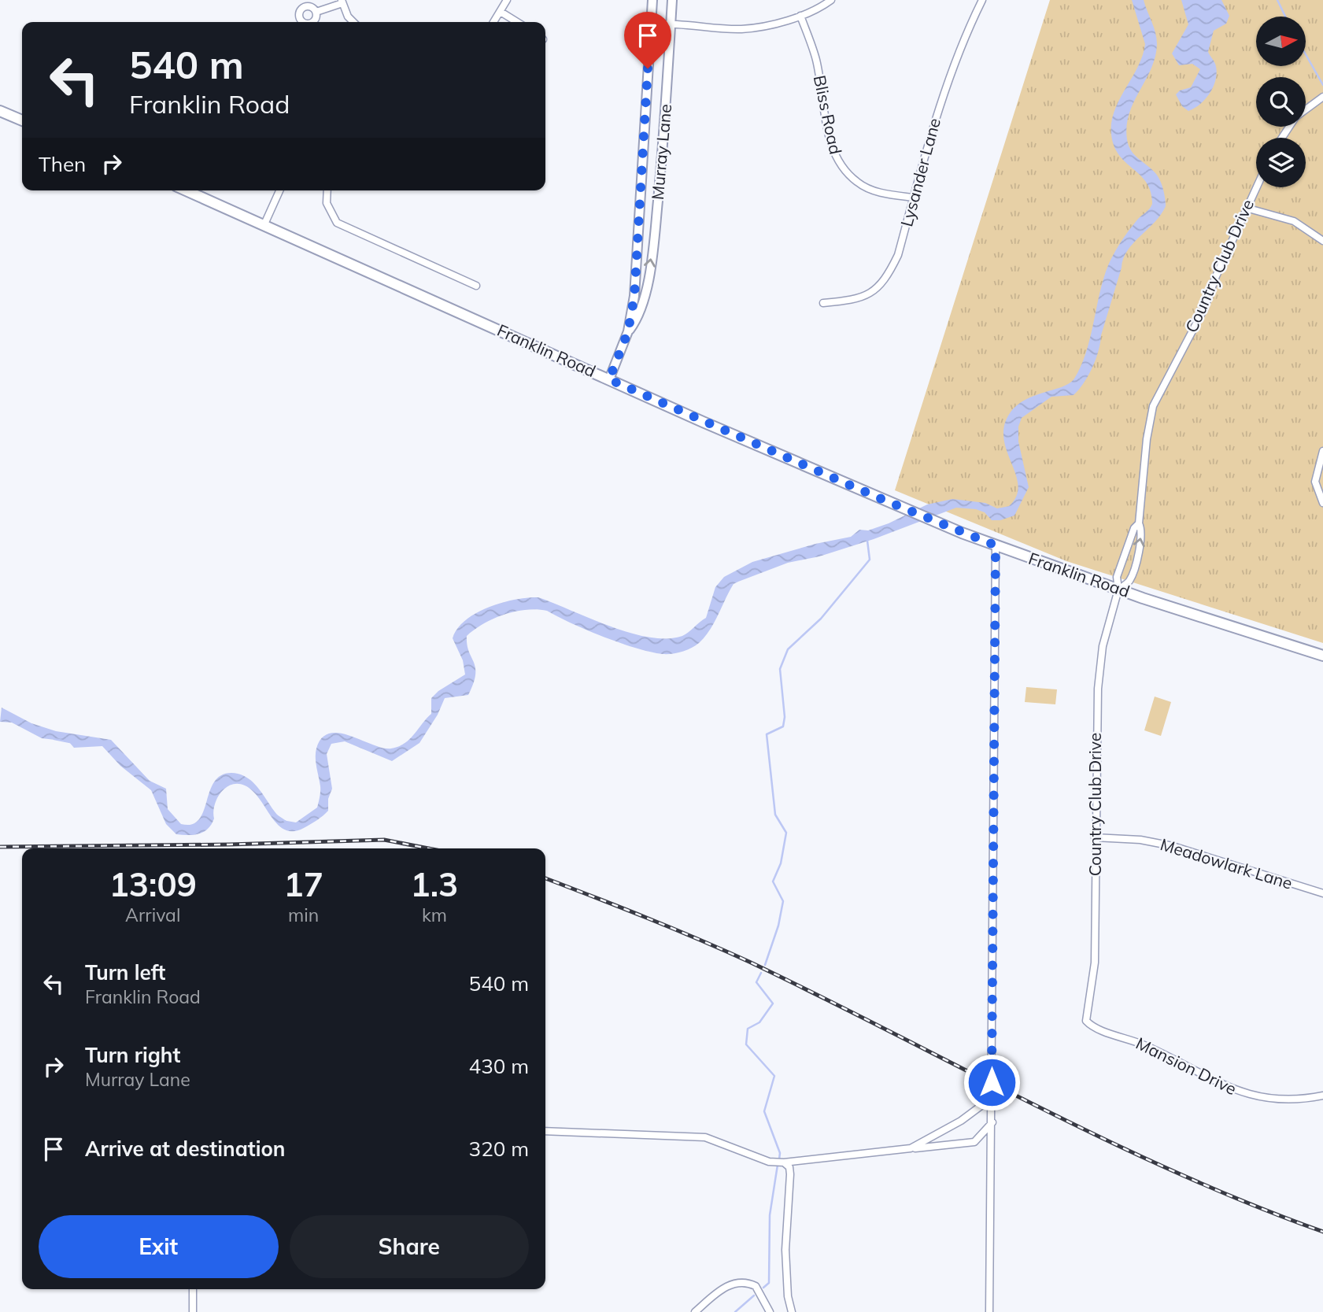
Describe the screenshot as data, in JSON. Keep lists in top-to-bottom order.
{
  "streets": {
    "main road": ["Murray Lane", "Franklin Road"],
    "street": [
      "Bliss Road",
      "Lysander Lane",
      "Country Club Drive",
      "Meadowlark Lane",
      "Mansion Drive"
    ]
  },
  "crossings": [
    ["Bliss Road", "Lysander Lane"],
    ["Murray Lane", "Franklin Road"],
    ["Country Club Drive", "Franklin Road"],
    ["Country Club Drive", "Meadowlark Lane"],
    ["Country Club Drive", "Mansion Drive"]
  ],
  "north": "right",
  "page": {
    "turn": ["540 m", "Franklin Road"],
    "then": "Then",
    "eta": [
      "13:09",
      "Arrival",
      "17",
      "min",
      "1.3",
      "km"
    ],
    "list": [
      {
        "name": "Turn left",
        "note": "Franklin Road",
        "value": "540 m"
      },
      {
        "name": "Turn right",
        "note": "Murray Lane",
        "value": "430 m"
      },
      {
        "name": "Arrive at destination",
        "value": "320 m"
      }
    ],
    "buttons": ["Exit", "Share"]
  }
}
